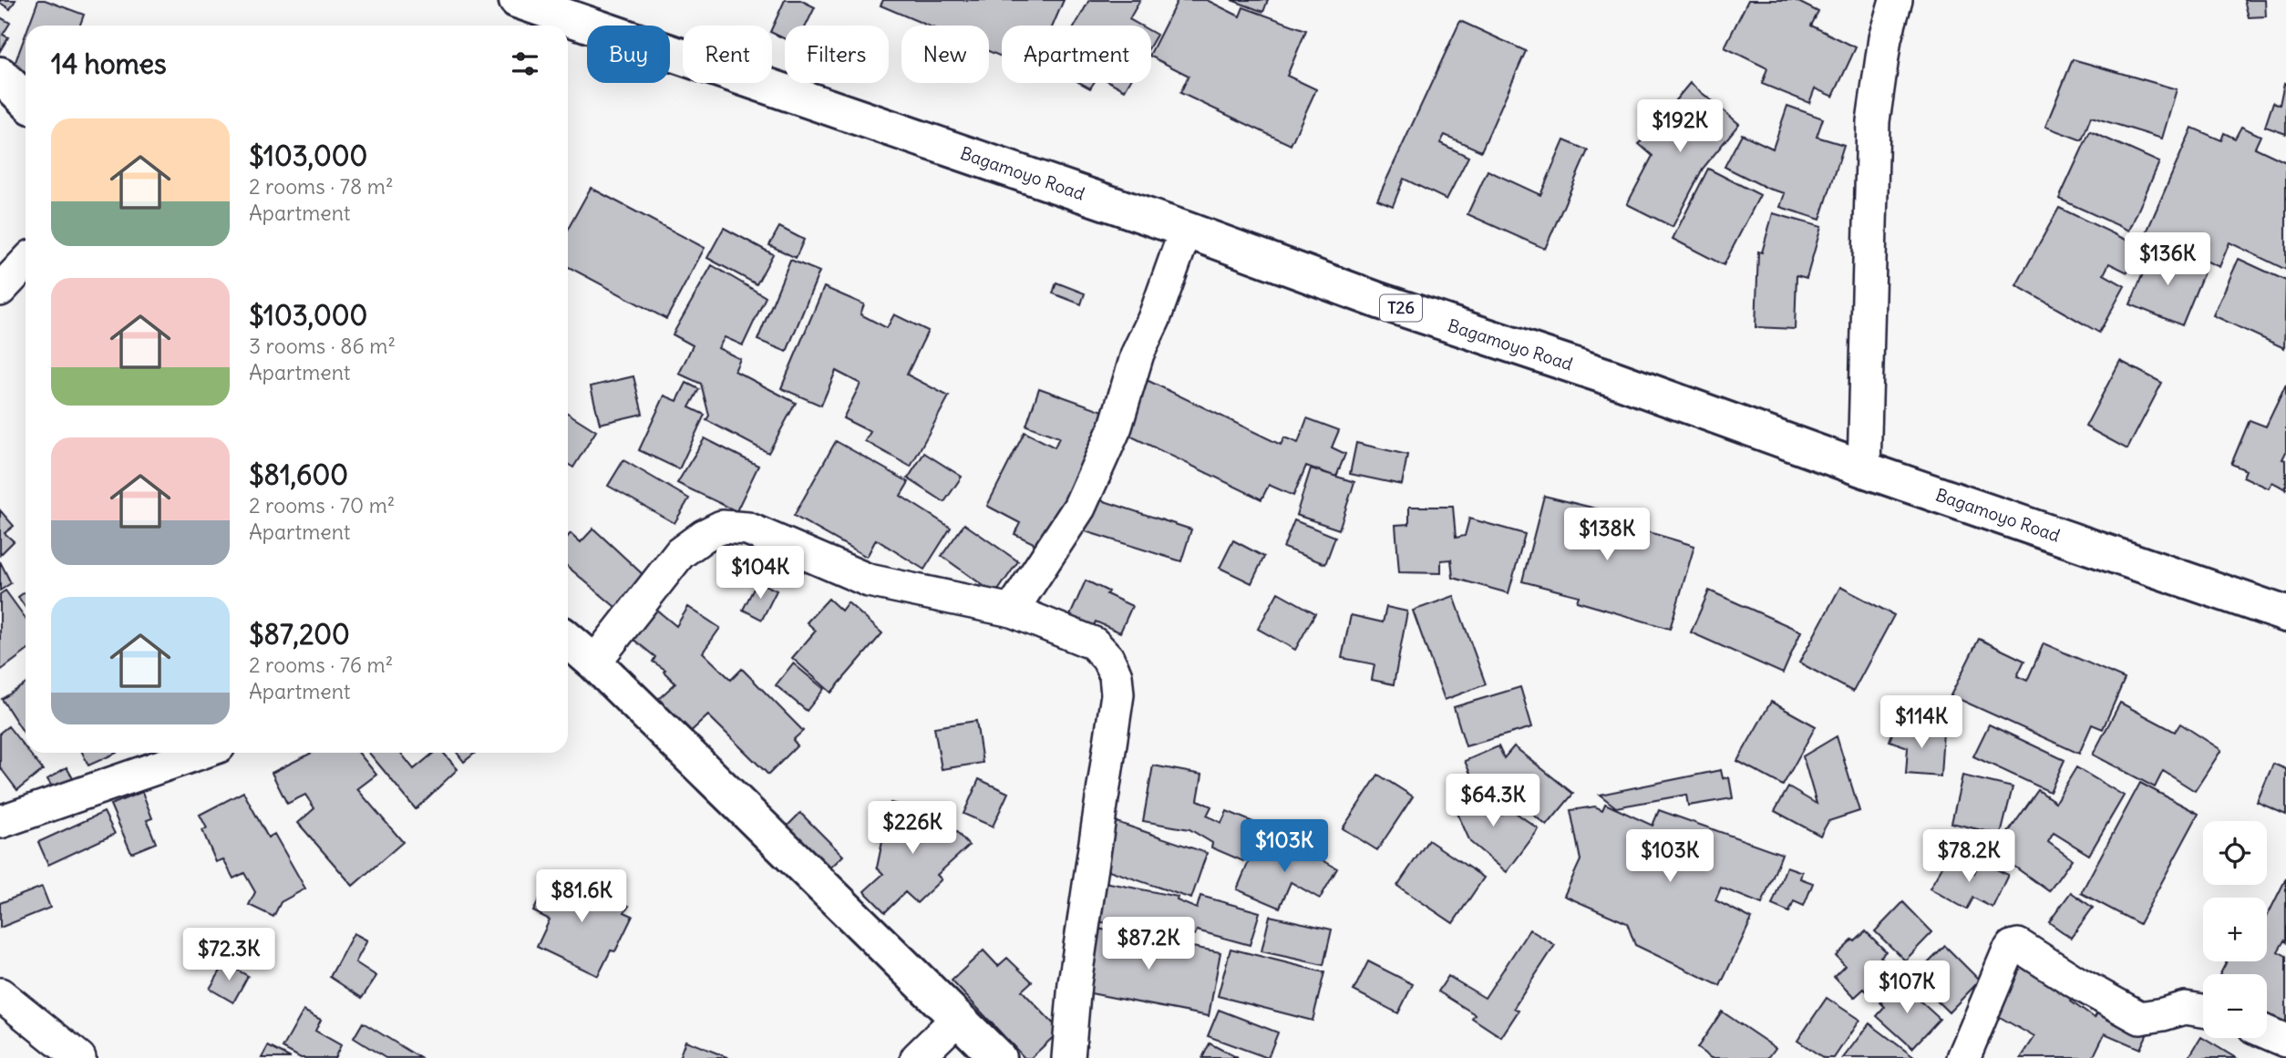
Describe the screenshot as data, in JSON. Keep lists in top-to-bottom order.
{
  "streets": {
    "main road": ["Bagamoyo Road", "T26"]
  },
  "page": {
    "chip": [
      "Buy",
      "Rent",
      "Filters",
      "New",
      "Apartment"
    ],
    "heading": "14 homes",
    "price": [
      "$192K",
      "$136K",
      "$138K",
      "$104K",
      "$114K",
      "$64.3K",
      "$226K",
      "$103K",
      "$103K",
      "$78.2K",
      "$81.6K",
      "$87.2K",
      "$72.3K",
      "$107K"
    ],
    "list": [
      {
        "name": "$103,000",
        "note": "2 rooms · 78 m² · Apartment"
      },
      {
        "name": "$103,000",
        "note": "3 rooms · 86 m² · Apartment"
      },
      {
        "name": "$81,600",
        "note": "2 rooms · 70 m² · Apartment"
      },
      {
        "name": "$87,200",
        "note": "2 rooms · 76 m² · Apartment"
      }
    ],
    "map_buttons": ["+", "−"]
  }
}
